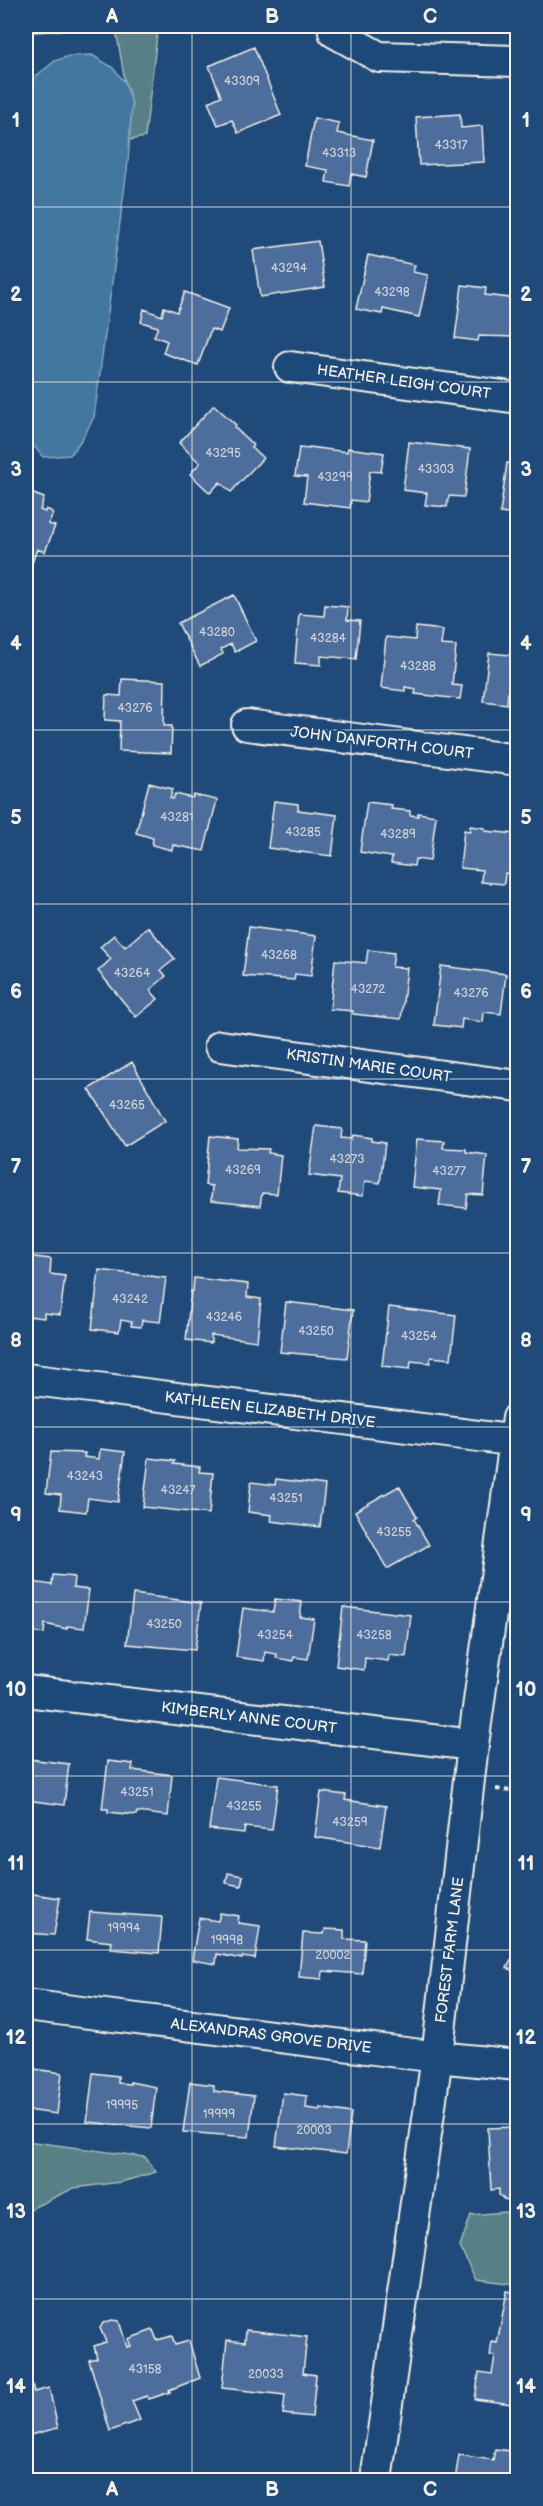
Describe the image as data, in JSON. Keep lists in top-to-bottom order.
{
  "streets": {
    "street": [
      "HEATHER LEIGH COURT",
      "JOHN DANFORTH COURT",
      "KRISTIN MARIE COURT",
      "KATHLEEN ELIZABETH DRIVE",
      "KIMBERLY ANNE COURT",
      "FOREST FARM LANE",
      "ALEXANDRAS GROVE DRIVE"
    ]
  },
  "crossings": [
    ["KATHLEEN ELIZABETH DRIVE", "FOREST FARM LANE"],
    ["KIMBERLY ANNE COURT", "FOREST FARM LANE"],
    ["FOREST FARM LANE", "ALEXANDRAS GROVE DRIVE"]
  ],
  "house_numbers": [
    "43309",
    "43317",
    "43313",
    "43294",
    "43298",
    "43295",
    "43303",
    "43299",
    "43280",
    "43284",
    "43288",
    "43276",
    "43281",
    "43285",
    "43289",
    "43268",
    "43264",
    "43272",
    "43276",
    "43265",
    "43273",
    "43269",
    "43277",
    "43242",
    "43246",
    "43250",
    "43254",
    "43243",
    "43247",
    "43251",
    "43255",
    "43250",
    "43254",
    "43258",
    "43251",
    "43255",
    "43259",
    "19994",
    "19998",
    "20002",
    "19995",
    "19999",
    "20003",
    "43158",
    "20033"
  ],
  "grid": {
    "columns": ["A", "B", "C"],
    "rows": [
      "1",
      "2",
      "3",
      "4",
      "5",
      "6",
      "7",
      "8",
      "9",
      "10",
      "11",
      "12",
      "13",
      "14"
    ]
  }
}
